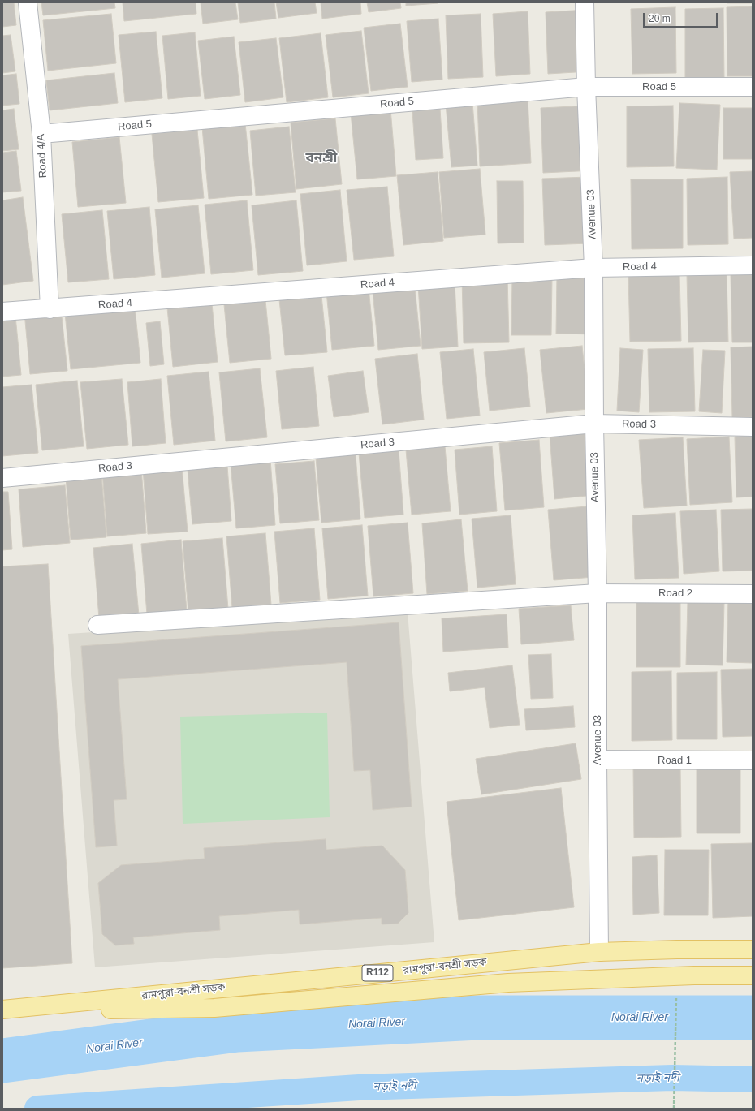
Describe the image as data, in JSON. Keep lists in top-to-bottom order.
{
  "streets": {
    "main road": ["রামপুরা-বনশ্রী সড়ক", "R112"],
    "street": [
      "Road 5",
      "Road 4/A",
      "Avenue 03",
      "Road 4",
      "Road 3",
      "Road 2",
      "Road 1"
    ]
  },
  "crossings": [
    ["Road 5", "Road 4/A"],
    ["Road 5", "Avenue 03"],
    ["Road 4/A", "Road 4"],
    ["Avenue 03", "Road 4"],
    ["Avenue 03", "Road 3"],
    ["Avenue 03", "Road 2"],
    ["Avenue 03", "Road 1"],
    ["Avenue 03", "রামপুরা-বনশ্রী সড়ক"]
  ],
  "districts": ["বনশ্রী"],
  "water": ["Norai River", "নড়াই নদী"],
  "scale_bar": "20 m"
}
